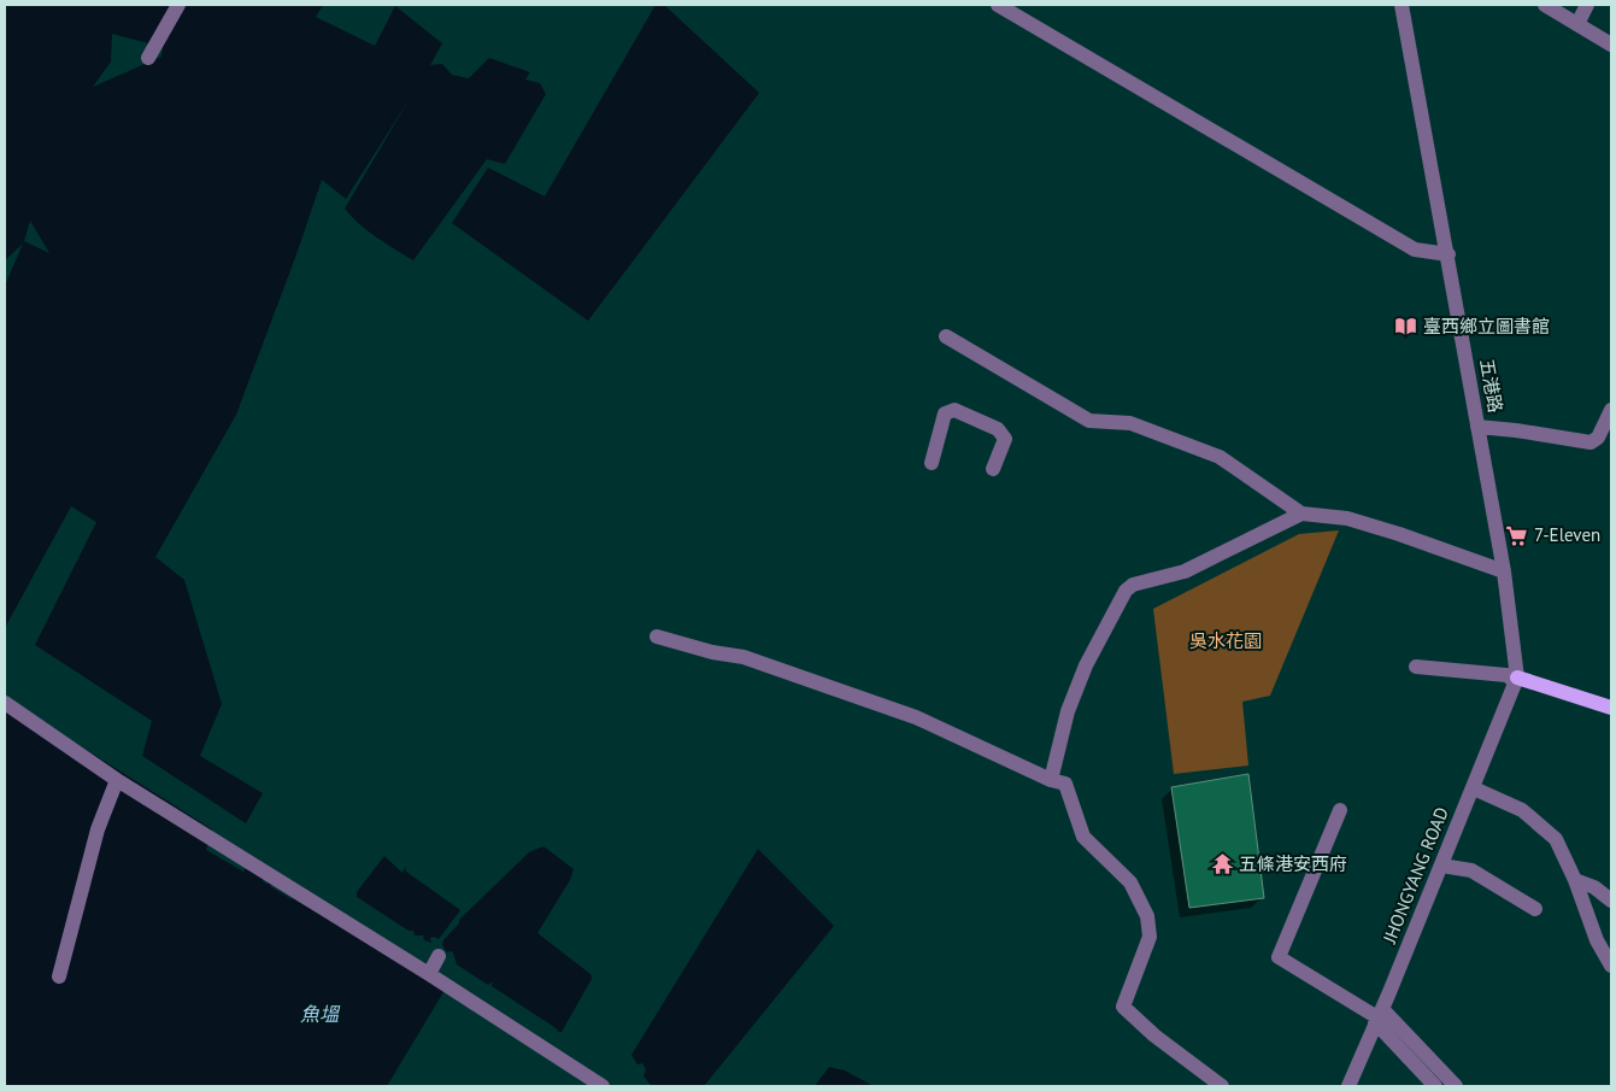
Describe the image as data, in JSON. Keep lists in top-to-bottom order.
{
  "streets": {
    "street": ["五港路", "JHONGYANG ROAD"]
  },
  "crossings": [
    ["五港路", "JHONGYANG ROAD"]
  ],
  "water": ["魚塭"],
  "parks": ["吳水花園"],
  "places": {
    "library": ["臺西鄉立圖書館"],
    "supermarket": ["7-Eleven"],
    "temple": ["五條港安西府"]
  }
}
